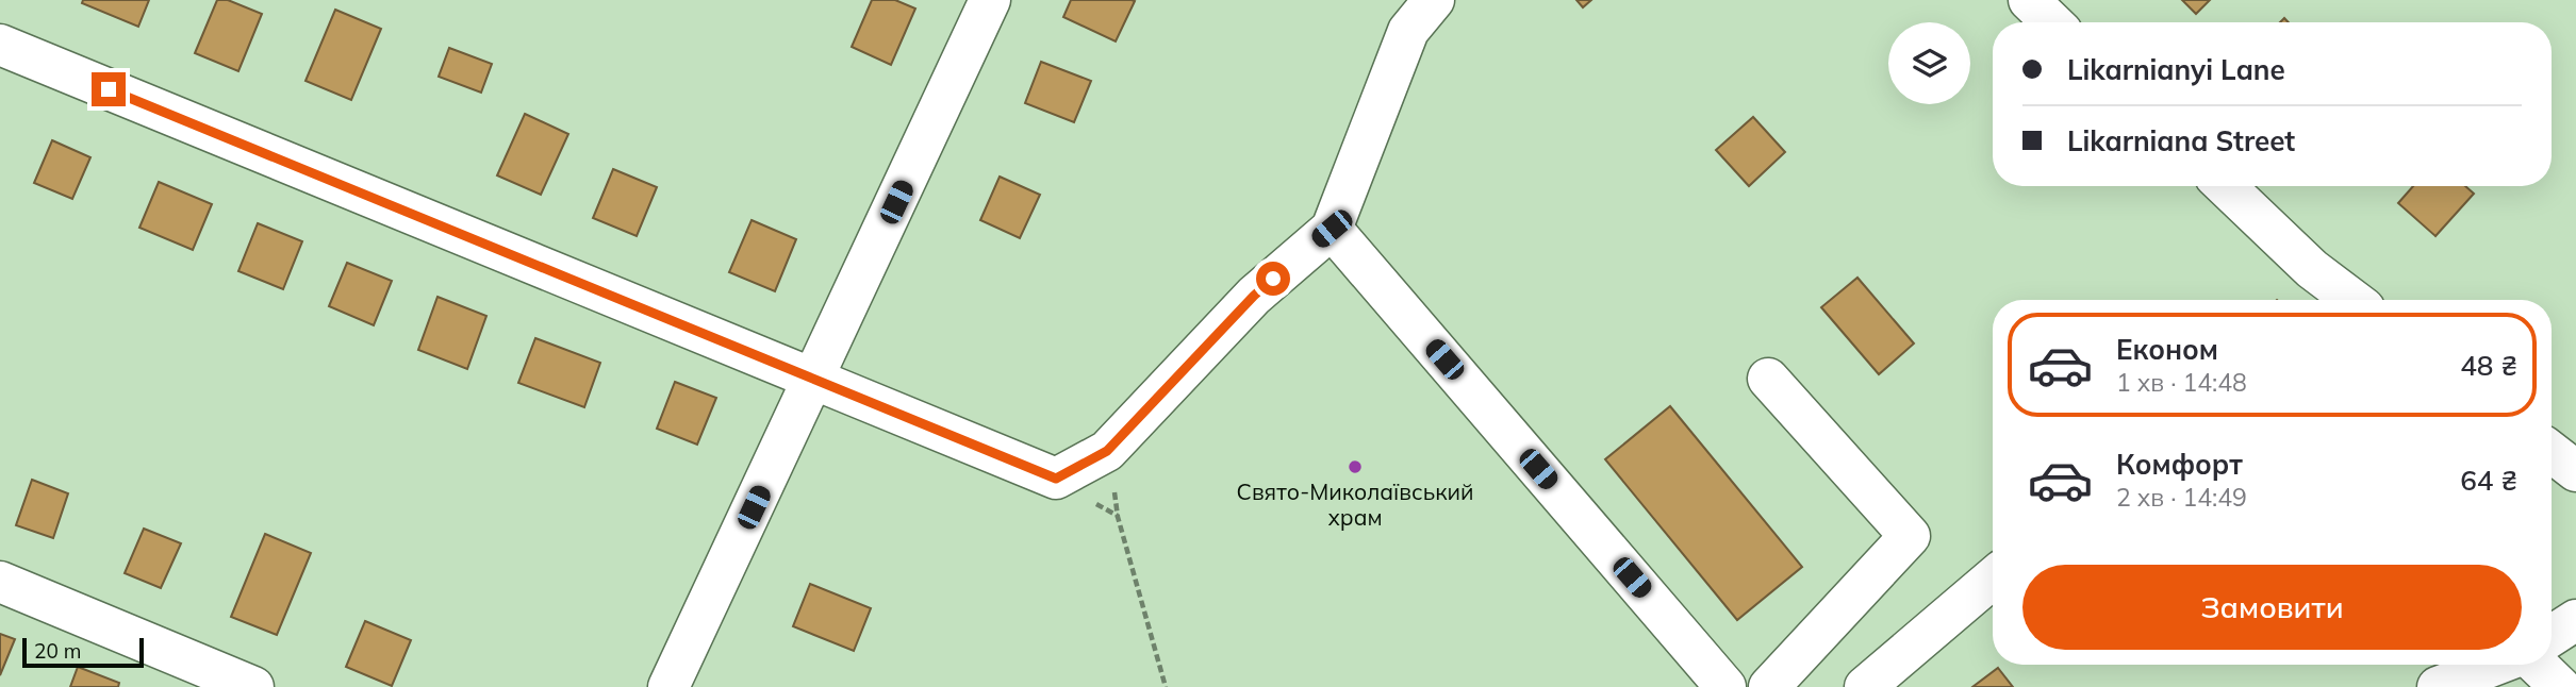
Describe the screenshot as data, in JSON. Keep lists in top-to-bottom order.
{
  "places": ["Свято-Миколаївський храм"],
  "scale_bar": "20 m",
  "page": {
    "banner": ["Likarnianyi Lane", "Likarniana Street"],
    "list": [
      {
        "name": "Економ",
        "note": "1 хв · 14:48",
        "value": "48 ₴"
      },
      {
        "name": "Комфорт",
        "note": "2 хв · 14:49",
        "value": "64 ₴"
      }
    ],
    "buttons": "Замовити",
    "scale": "20 m"
  }
}
